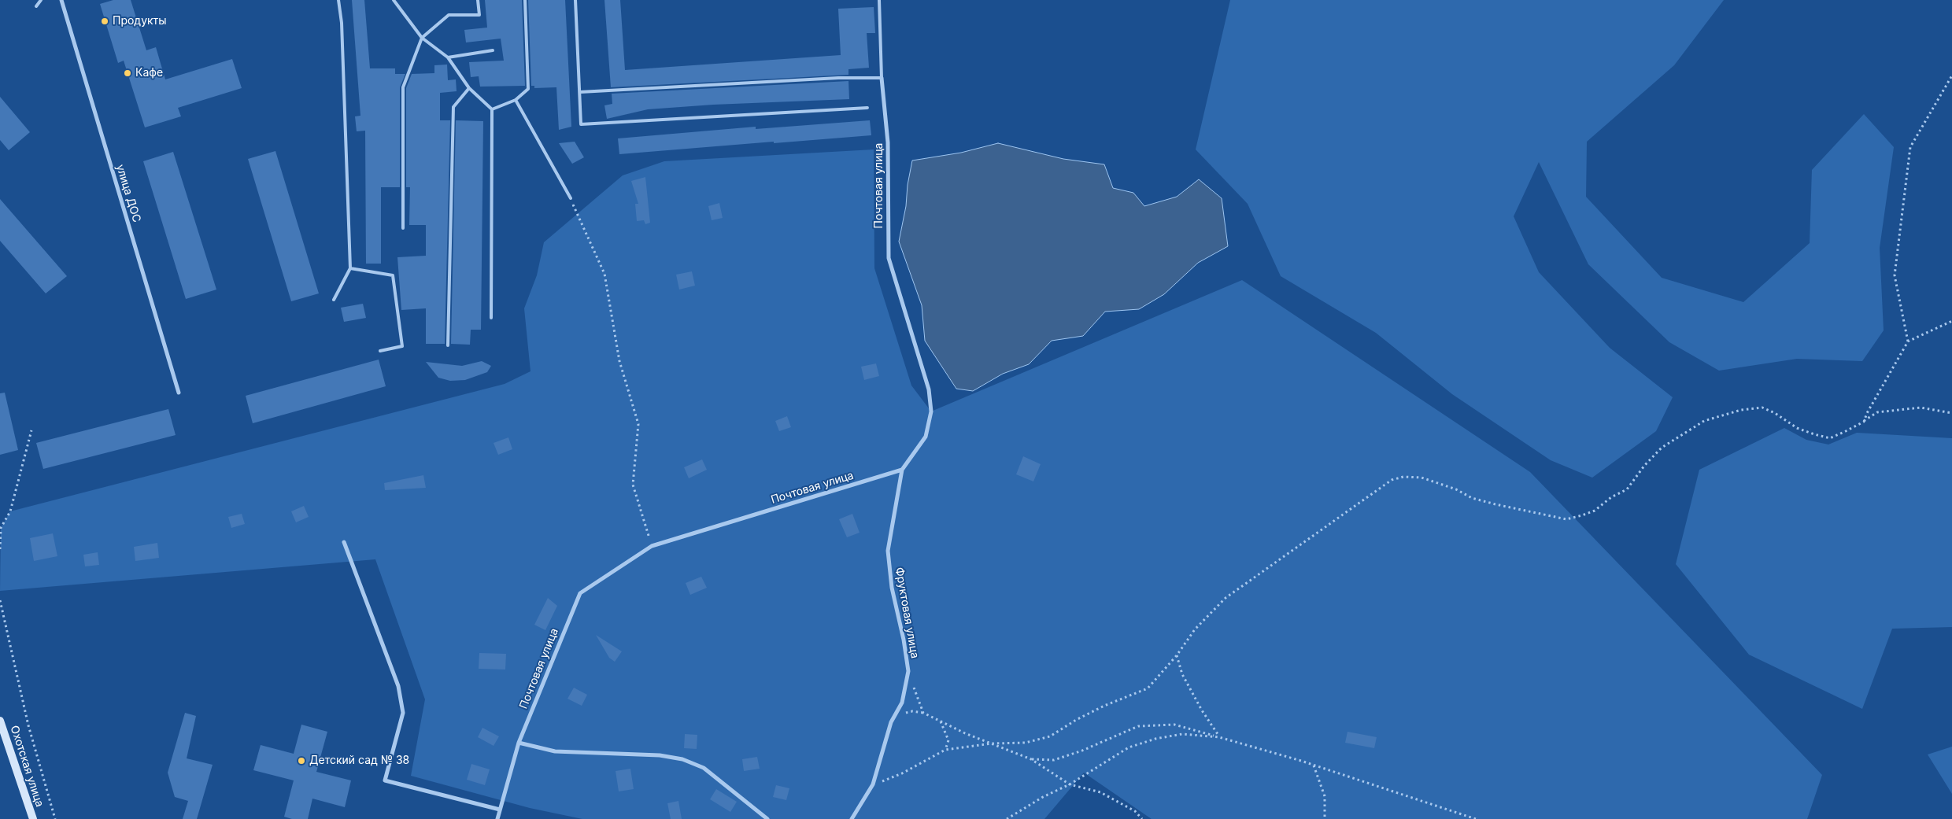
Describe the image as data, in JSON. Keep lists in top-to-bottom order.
{
  "streets": {
    "street": [
      "Почтовая улица",
      "улица ДОС",
      "Фруктовая улица",
      "Охотская улица"
    ]
  },
  "crossings": [
    ["Почтовая улица", "Фруктовая улица"]
  ],
  "places": ["Продукты", "Кафе", "Детский сад № 38"]
}
